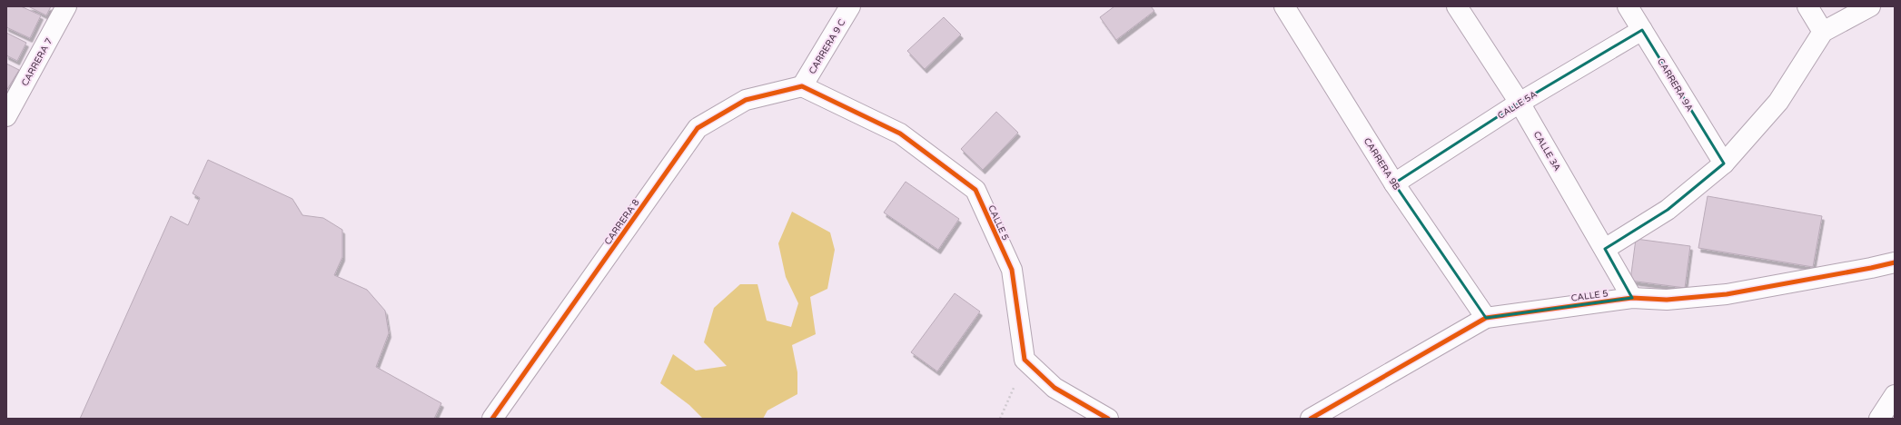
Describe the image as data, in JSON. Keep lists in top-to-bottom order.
{
  "streets": {
    "street": [
      "CARRERA 9 C",
      "CARRERA 7",
      "CARRERA 9A",
      "CALLE 5A",
      "CALLE 3A",
      "CARRERA 9B",
      "CARRERA 8",
      "CALLE 5"
    ]
  },
  "crossings": [
    ["CARRERA 9 C", "CARRERA 8"],
    ["CARRERA 9 C", "CALLE 5"],
    ["CARRERA 9A", "CALLE 5A"],
    ["CALLE 5A", "CALLE 3A"],
    ["CALLE 5A", "CARRERA 9B"],
    ["CALLE 3A", "CALLE 5"],
    ["CARRERA 9B", "CALLE 5"],
    ["CARRERA 8", "CALLE 5"]
  ]
}
